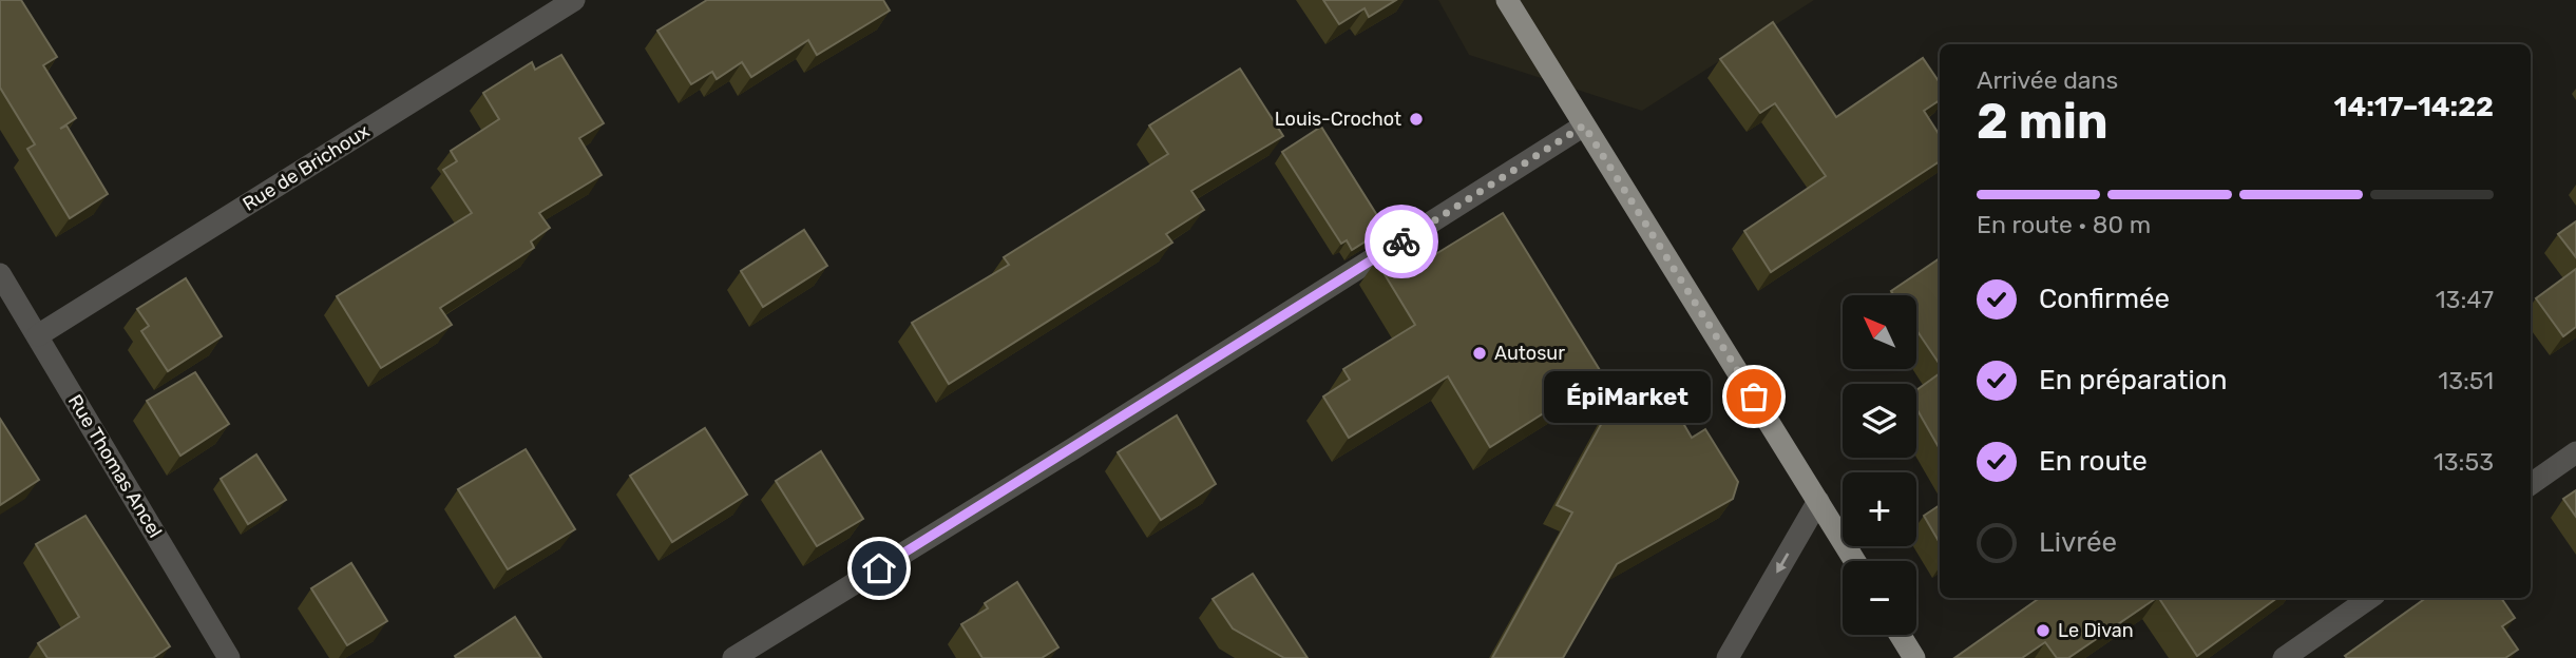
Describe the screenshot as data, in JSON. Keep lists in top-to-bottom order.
{
  "streets": {
    "street": ["Rue de Brichoux", "Rue Thomas Ancel"]
  },
  "crossings": [
    ["Rue de Brichoux", "Rue Thomas Ancel"]
  ],
  "places": [
    "Louis-Crochot",
    "Autosur",
    "ÉpiMarket",
    "Le Divan"
  ],
  "north": "top left",
  "page": {
    "heading": ["2 min", "Arrivée dans", "14:17–14:22"],
    "bar": "En route · 80 m",
    "list": [
      ["Confirmée", "13:47"],
      ["En préparation", "13:51"],
      ["En route", "13:53"],
      "Livrée"
    ],
    "map_buttons": ["+", "−"],
    "bubble": "ÉpiMarket"
  }
}
